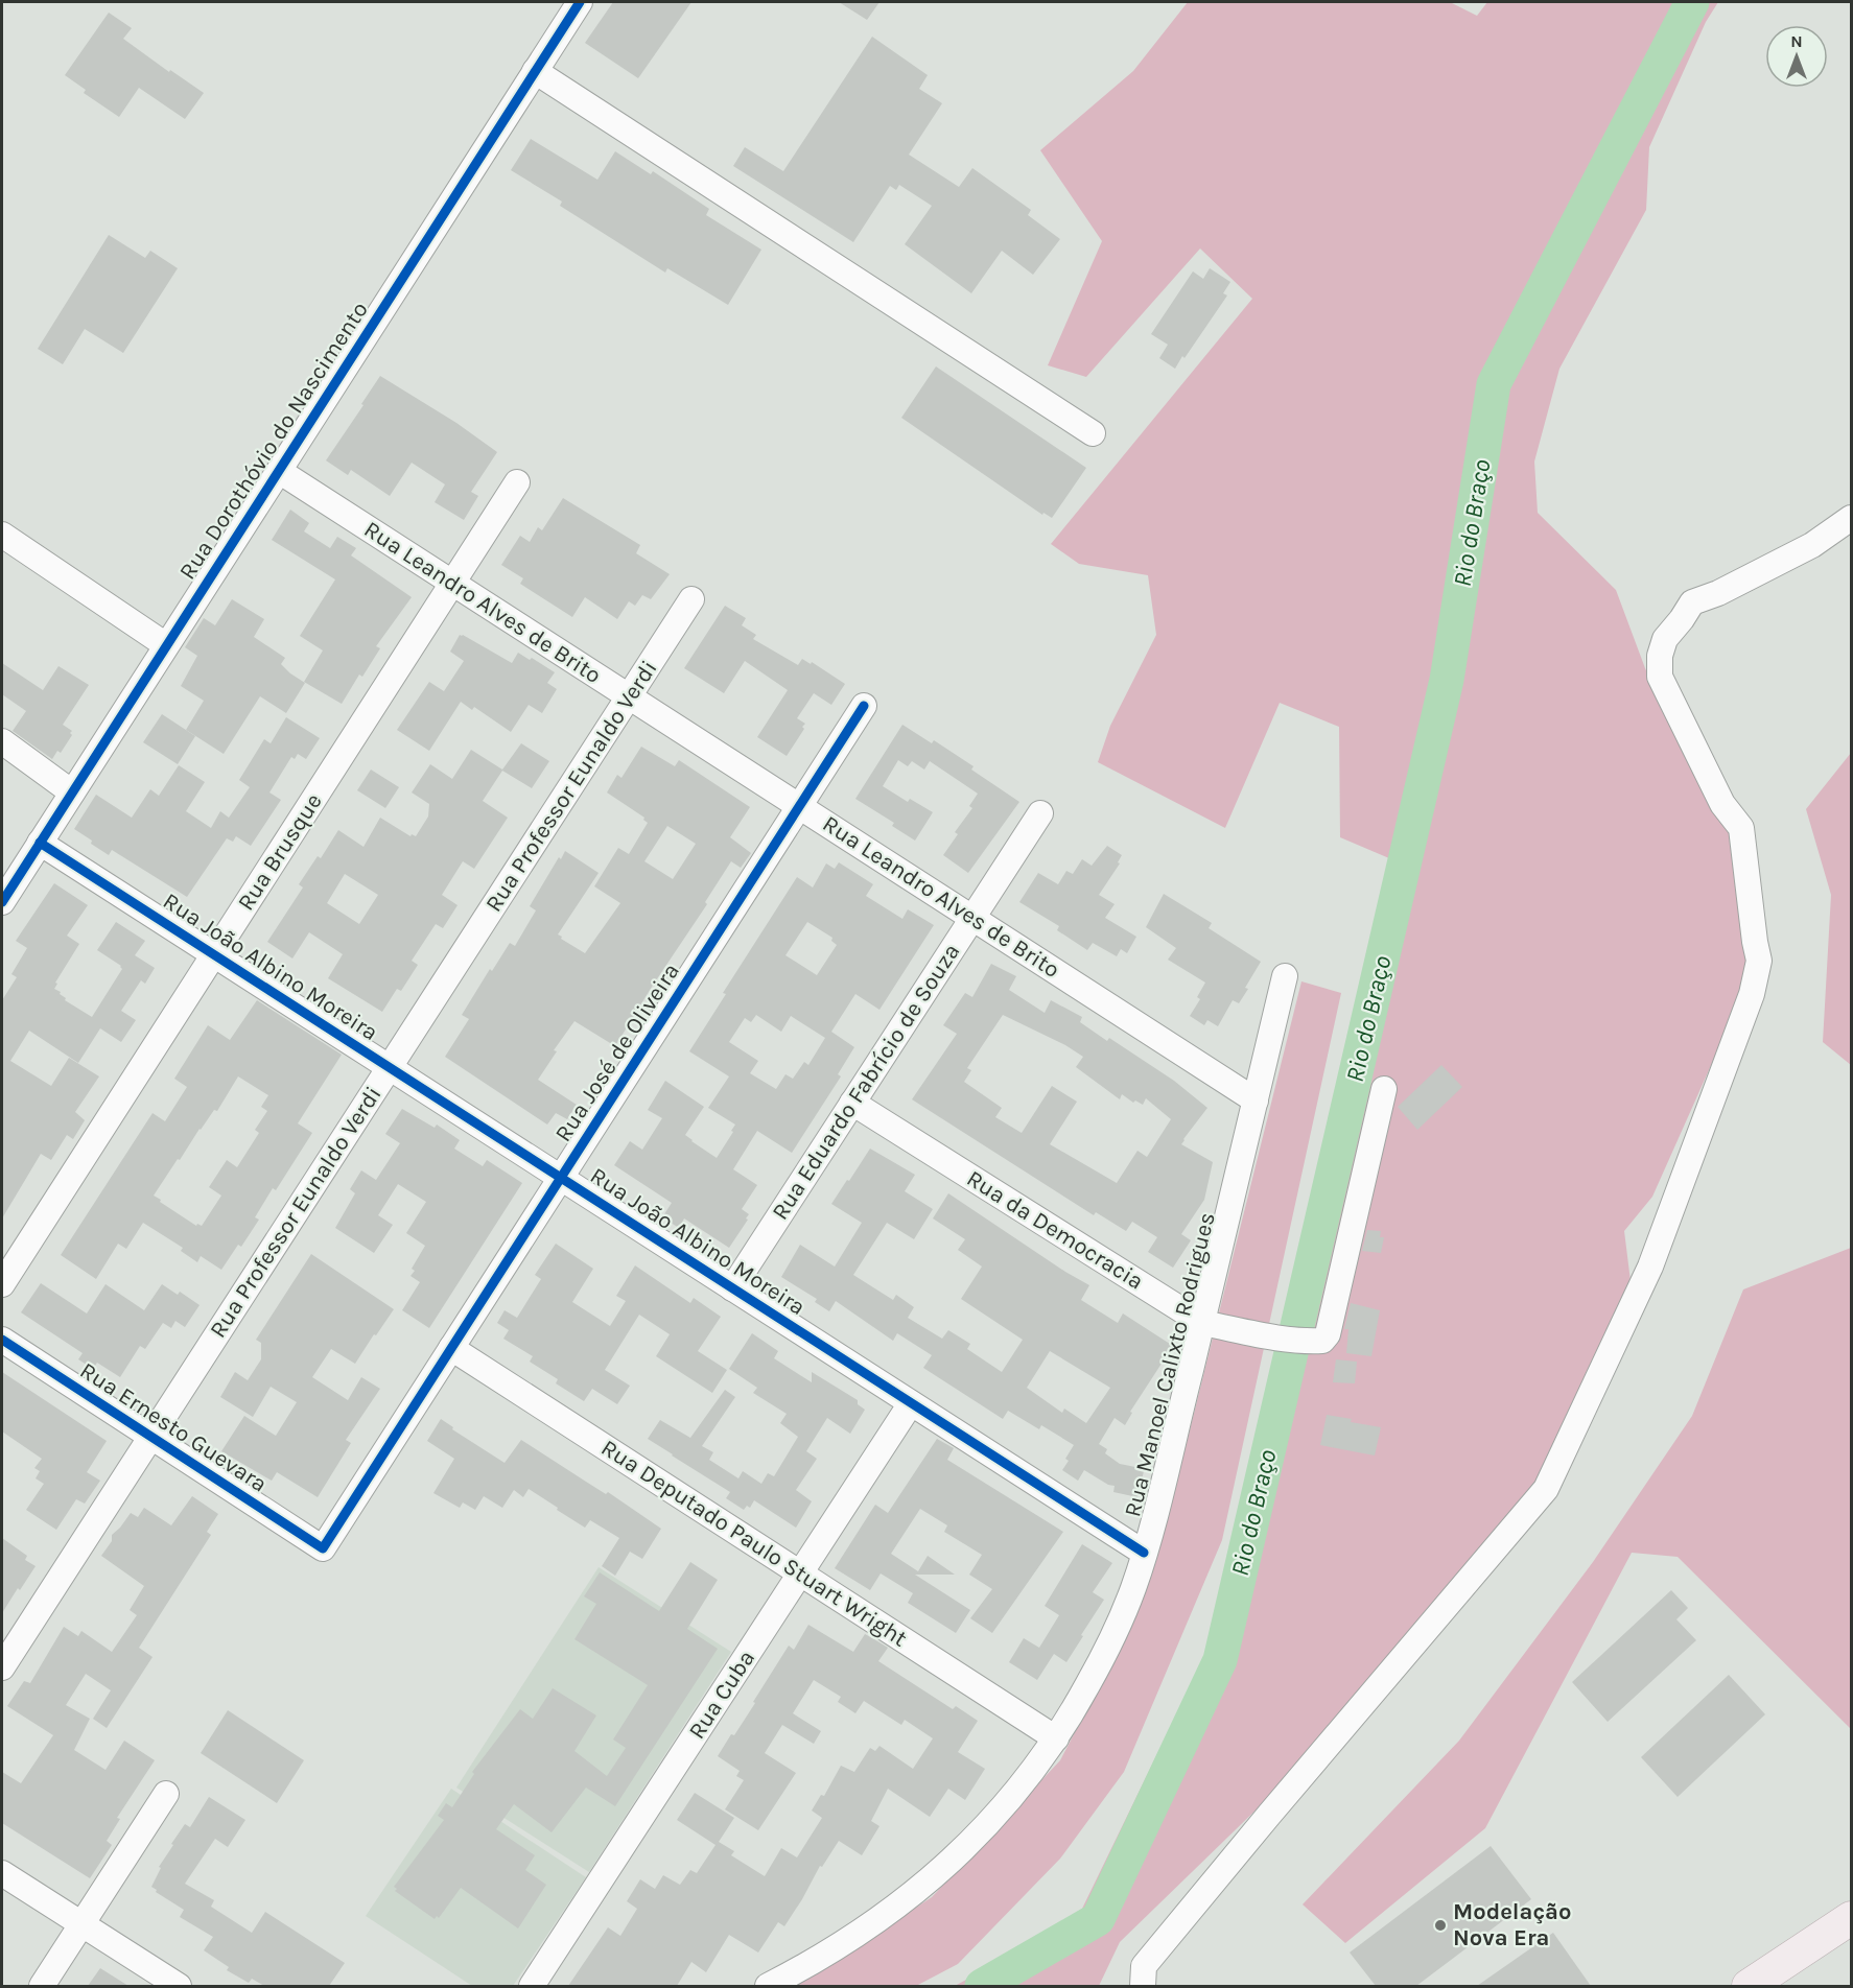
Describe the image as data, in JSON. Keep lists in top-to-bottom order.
{
  "streets": {
    "street": [
      "Rua Dorothóvio do Nascimento",
      "Rua Leandro Alves de Brito",
      "Rua Professor Eunaldo Verdi",
      "Rua Brusque",
      "Rua João Albino Moreira",
      "Rua José de Oliveira",
      "Rua Eduardo Fabrício de Souza",
      "Rua da Democracia",
      "Rua Manoel Calixto Rodrigues",
      "Rua Ernesto Guevara",
      "Rua Deputado Paulo Stuart Wright",
      "Rua Cuba"
    ]
  },
  "crossings": [
    ["Rua Dorothóvio do Nascimento", "Rua Leandro Alves de Brito"],
    ["Rua Dorothóvio do Nascimento", "Rua João Albino Moreira"],
    ["Rua Leandro Alves de Brito", "Rua Professor Eunaldo Verdi"],
    ["Rua Leandro Alves de Brito", "Rua Brusque"],
    ["Rua Leandro Alves de Brito", "Rua José de Oliveira"],
    ["Rua Leandro Alves de Brito", "Rua Eduardo Fabrício de Souza"],
    ["Rua Leandro Alves de Brito", "Rua Manoel Calixto Rodrigues"],
    ["Rua Professor Eunaldo Verdi", "Rua João Albino Moreira"],
    ["Rua Professor Eunaldo Verdi", "Rua Ernesto Guevara"],
    ["Rua Brusque", "Rua João Albino Moreira"],
    ["Rua João Albino Moreira", "Rua José de Oliveira"],
    ["Rua João Albino Moreira", "Rua Eduardo Fabrício de Souza"],
    ["Rua João Albino Moreira", "Rua Manoel Calixto Rodrigues"],
    ["Rua João Albino Moreira", "Rua Cuba"],
    ["Rua José de Oliveira", "Rua Ernesto Guevara"],
    ["Rua José de Oliveira", "Rua Deputado Paulo Stuart Wright"],
    ["Rua Eduardo Fabrício de Souza", "Rua da Democracia"],
    ["Rua da Democracia", "Rua Manoel Calixto Rodrigues"],
    ["Rua Manoel Calixto Rodrigues", "Rua Deputado Paulo Stuart Wright"],
    ["Rua Deputado Paulo Stuart Wright", "Rua Cuba"]
  ],
  "water": ["Rio do Braço"],
  "places": ["Modelação Nova Era"],
  "north": "top"
}
